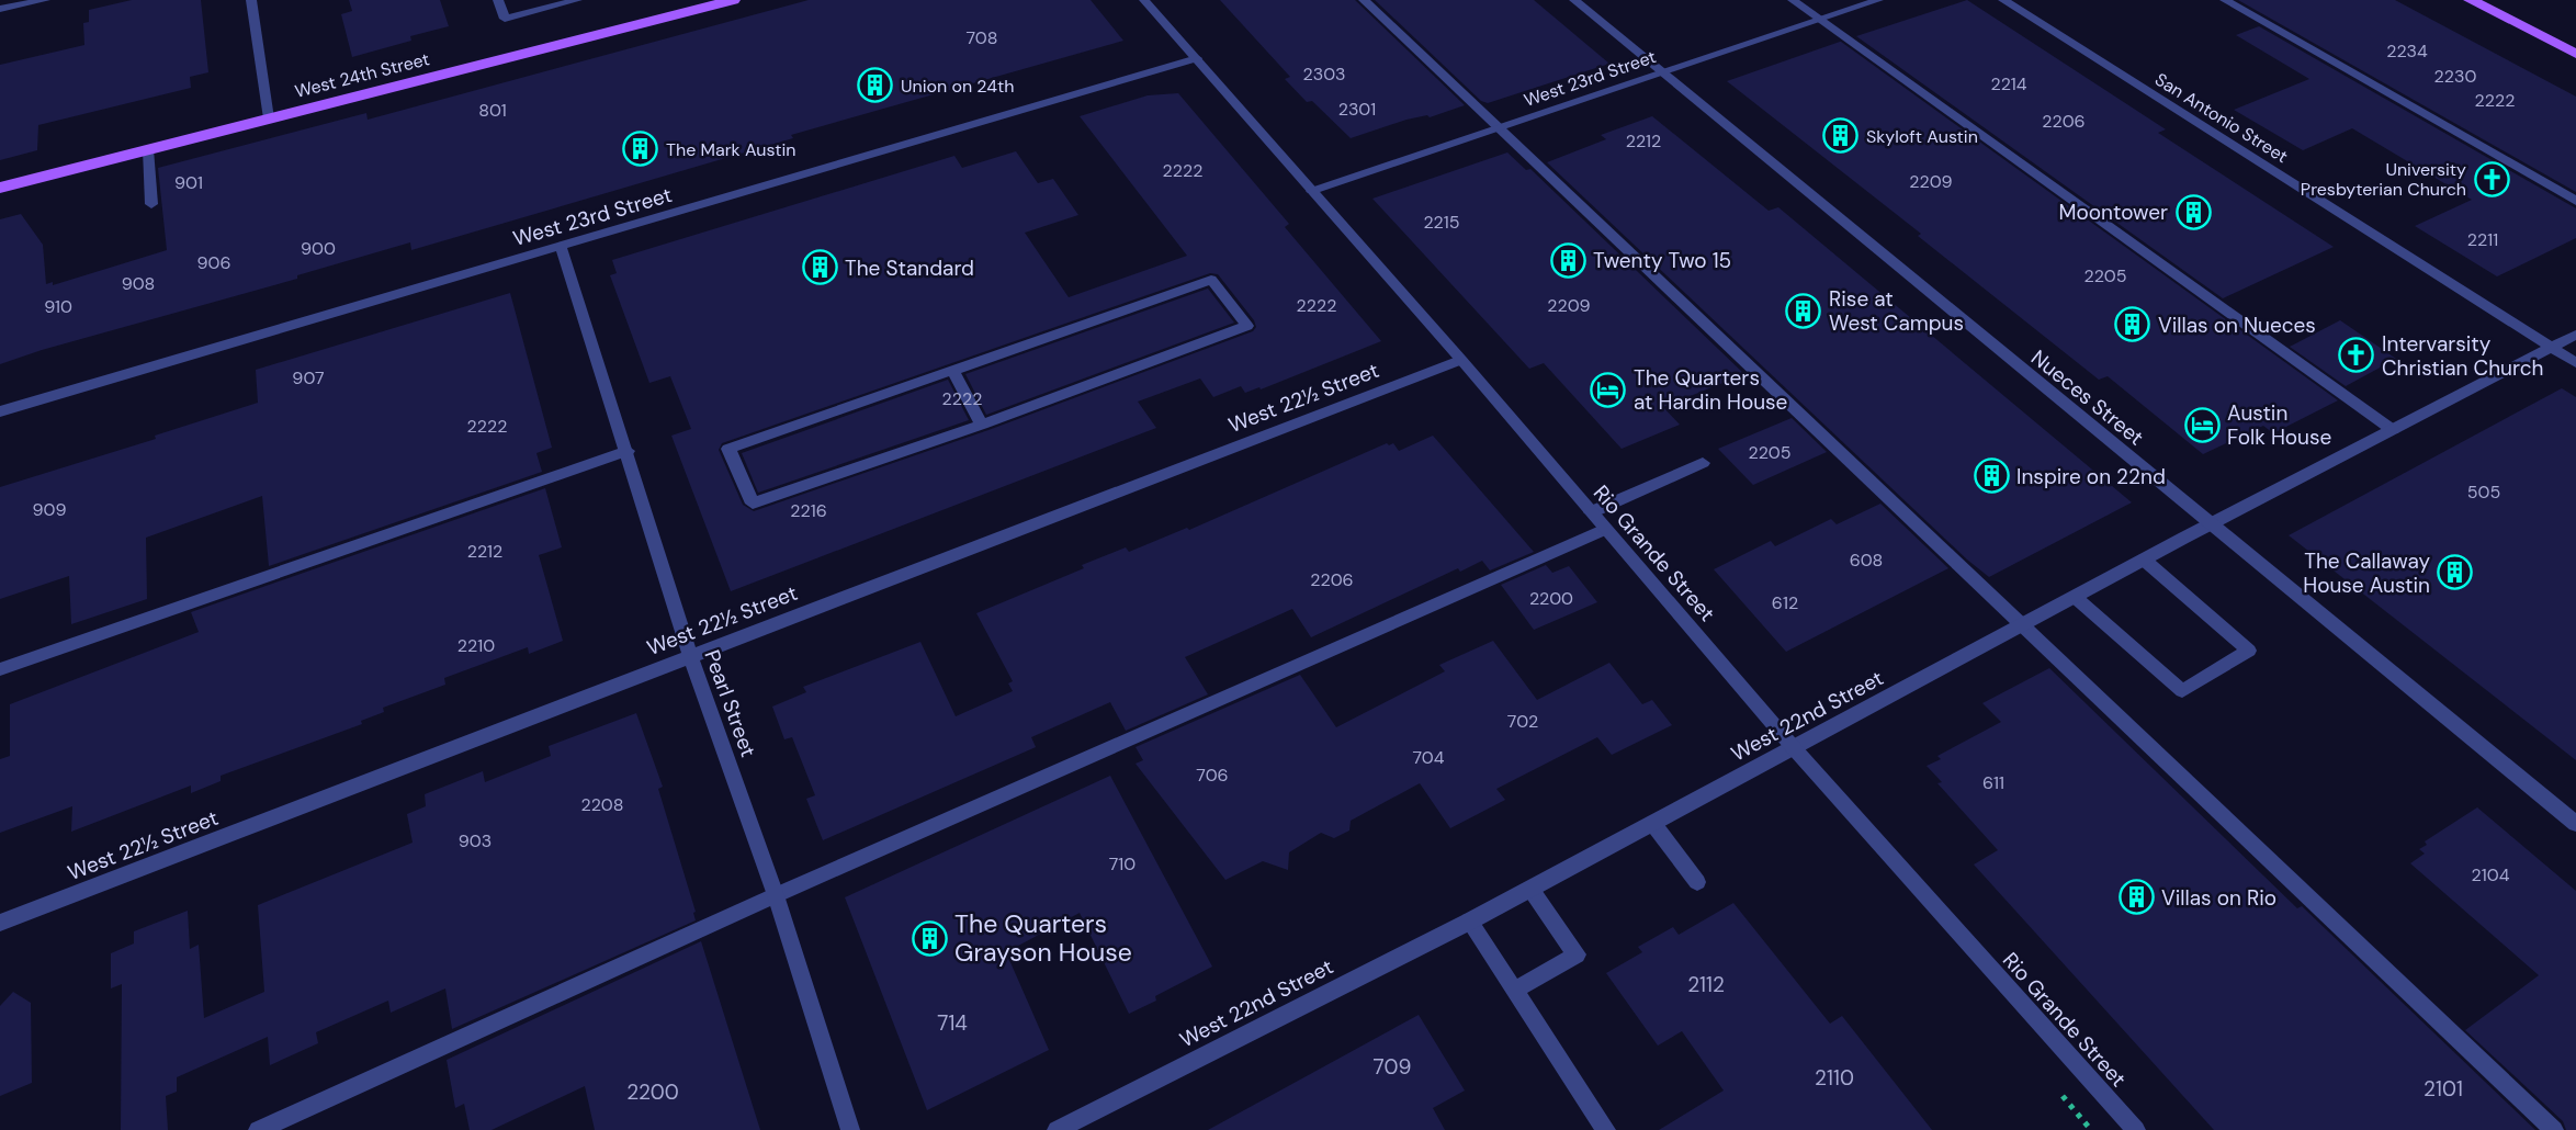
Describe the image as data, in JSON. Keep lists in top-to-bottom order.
{
  "streets": {
    "main road": ["West 24th Street"],
    "street": [
      "West 23rd Street",
      "San Antonio Street",
      "West 22½ Street",
      "Nueces Street",
      "Rio Grande Street",
      "Pearl Street",
      "West 22nd Street"
    ]
  },
  "crossings": [
    ["West 23rd Street", "Nueces Street"],
    ["West 23rd Street", "Rio Grande Street"],
    ["West 23rd Street", "Pearl Street"],
    ["San Antonio Street", "West 22nd Street"],
    ["West 22½ Street", "Rio Grande Street"],
    ["West 22½ Street", "Pearl Street"],
    ["Nueces Street", "West 22nd Street"],
    ["Rio Grande Street", "West 22nd Street"]
  ],
  "places": {
    "building": [
      "Union on 24th",
      "Skyloft Austin",
      "The Mark Austin",
      "Moontower",
      "Twenty Two 15",
      "The Standard",
      "Rise at West Campus",
      "Villas on Nueces",
      "Inspire on 22nd",
      "The Callaway House Austin",
      "Villas on Rio",
      "The Quarters Grayson House"
    ],
    "church": ["University Presbyterian Church", "Intervarsity Christian Church"],
    "hotel": ["The Quarters at Hardin House", "Austin Folk House"]
  },
  "house_numbers": [
    "708",
    "2234",
    "2303",
    "2230",
    "2214",
    "2222",
    "2301",
    "801",
    "2206",
    "2212",
    "2222",
    "2209",
    "901",
    "2215",
    "2211",
    "900",
    "906",
    "2205",
    "908",
    "2222",
    "2209",
    "910",
    "907",
    "2222",
    "2222",
    "2205",
    "505",
    "909",
    "2216",
    "2212",
    "608",
    "2206",
    "2200",
    "612",
    "2210",
    "702",
    "704",
    "706",
    "611",
    "2208",
    "903",
    "710",
    "2104",
    "2112",
    "714",
    "709",
    "2110",
    "2101",
    "2200"
  ]
}
